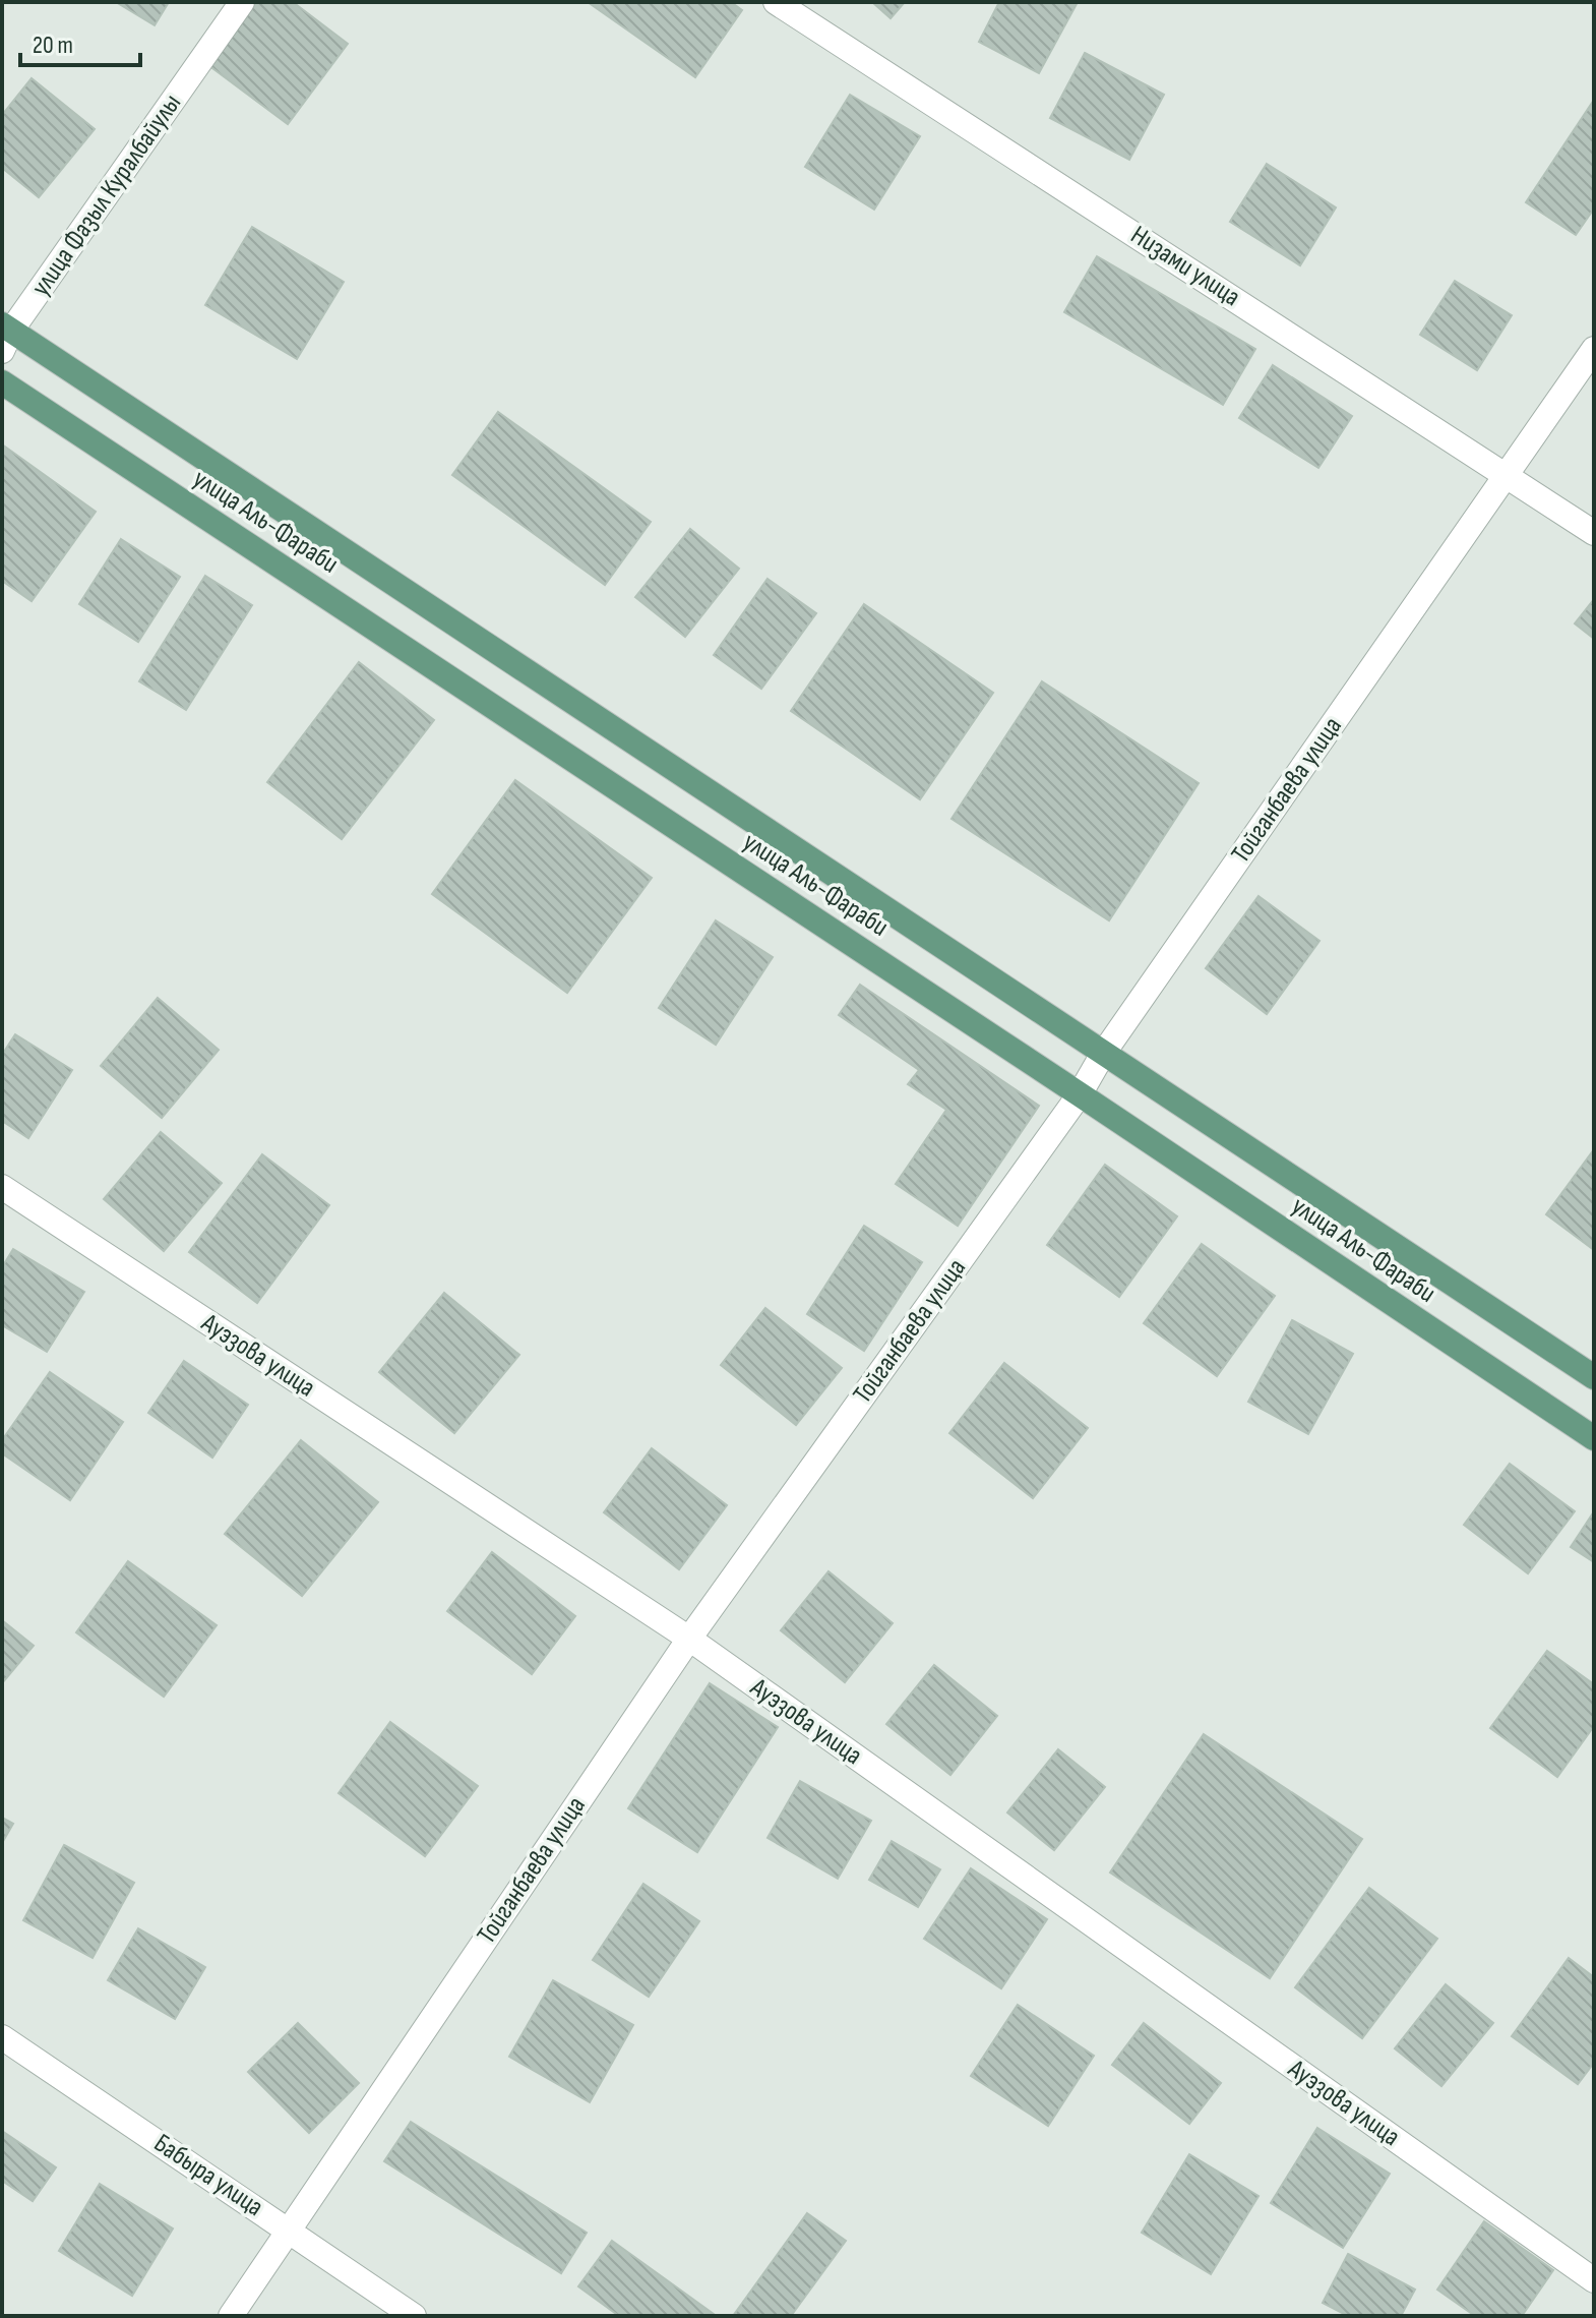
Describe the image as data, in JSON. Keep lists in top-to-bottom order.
{
  "streets": {
    "main road": ["улица Аль-Фараби"],
    "street": [
      "улица Фазыл Куралбайулы",
      "Низами улица",
      "Тойганбаева улица",
      "Ауэзова улица",
      "Бабыра улица"
    ]
  },
  "crossings": [
    ["улица Фазыл Куралбайулы", "улица Аль-Фараби"],
    ["Низами улица", "Тойганбаева улица"],
    ["улица Аль-Фараби", "Тойганбаева улица"],
    ["Тойганбаева улица", "Ауэзова улица"],
    ["Тойганбаева улица", "Бабыра улица"]
  ],
  "scale_bar": "20 m"
}
